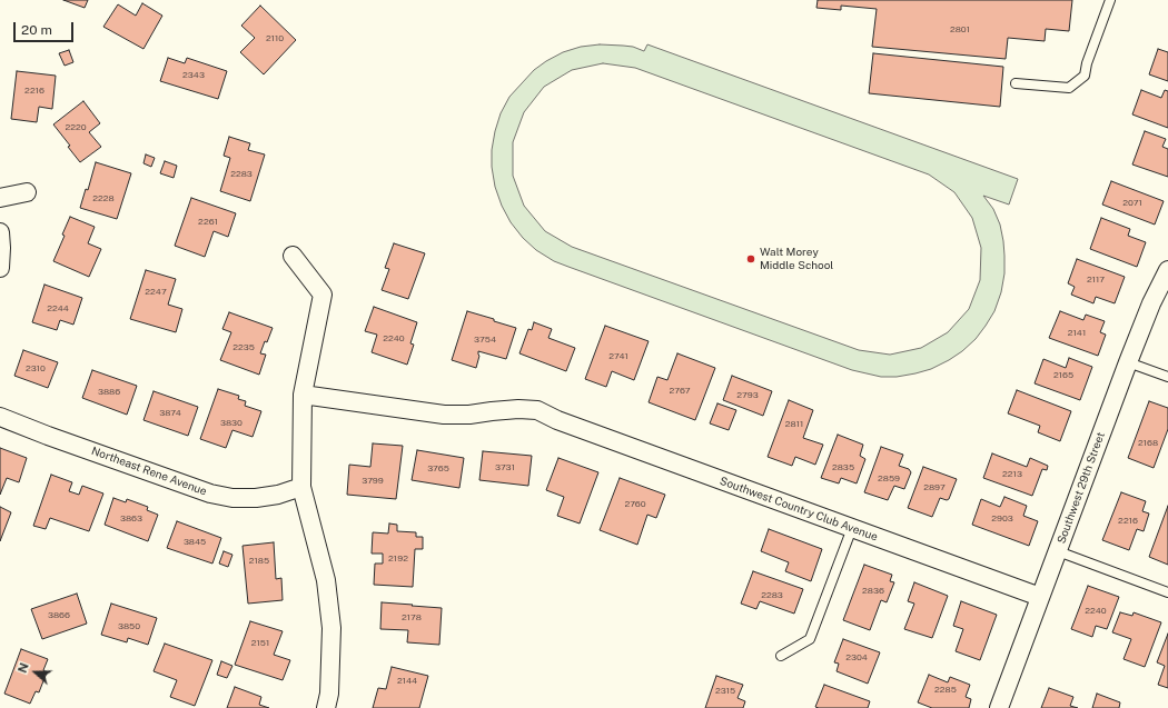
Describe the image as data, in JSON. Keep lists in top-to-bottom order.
{
  "streets": {
    "street": ["Northeast Rene Avenue", "Southwest 29th Street", "Southwest Country Club Avenue"]
  },
  "crossings": [
    ["Southwest 29th Street", "Southwest Country Club Avenue"]
  ],
  "places": ["Walt Morey Middle School"],
  "house_numbers": [
    "2801",
    "2110",
    "2343",
    "2216",
    "2220",
    "2283",
    "2228",
    "2071",
    "2261",
    "2117",
    "2247",
    "2244",
    "2141",
    "2240",
    "3754",
    "2235",
    "2741",
    "2310",
    "2165",
    "2767",
    "3886",
    "2793",
    "3874",
    "3830",
    "2811",
    "2168",
    "3731",
    "2835",
    "3765",
    "2213",
    "2859",
    "3799",
    "2897",
    "2760",
    "3863",
    "2903",
    "2216",
    "3845",
    "2192",
    "2185",
    "2836",
    "2283",
    "2240",
    "3866",
    "2178",
    "3850",
    "2151",
    "2304",
    "2144",
    "2285",
    "2315"
  ],
  "scale_bar": "20 m",
  "north": "left"
}
